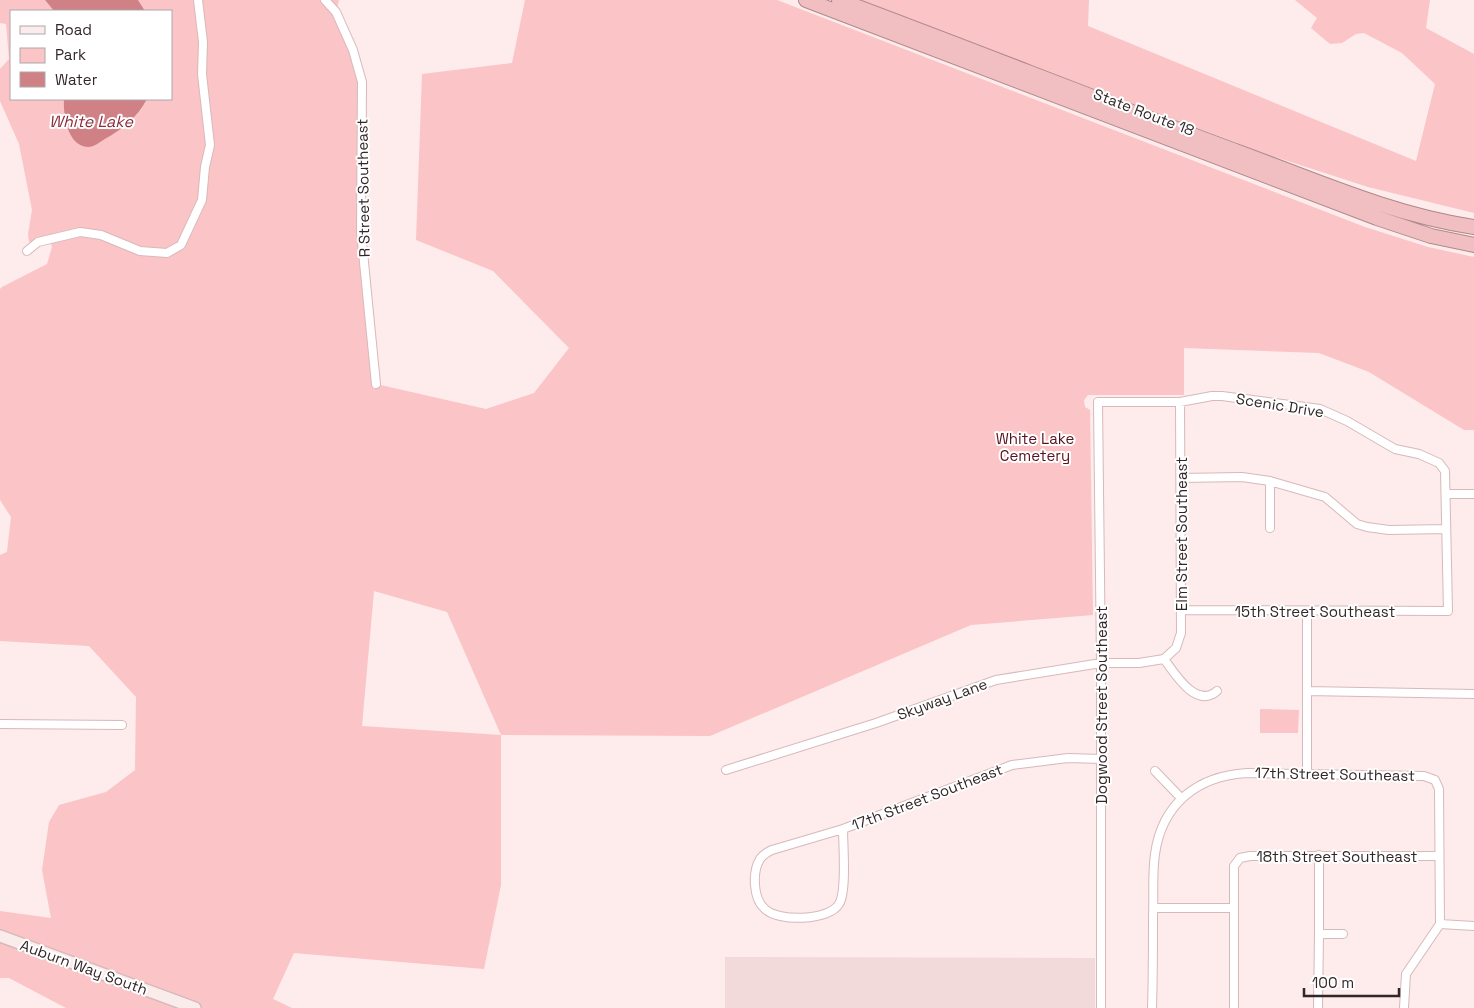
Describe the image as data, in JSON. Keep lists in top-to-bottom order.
{
  "streets": {
    "highway": ["State Route 18"],
    "main road": ["Auburn Way South"],
    "street": [
      "R Street Southeast",
      "Scenic Drive",
      "Elm Street Southeast",
      "15th Street Southeast",
      "Skyway Lane",
      "Dogwood Street Southeast",
      "17th Street Southeast",
      "18th Street Southeast"
    ]
  },
  "crossings": [
    ["Scenic Drive", "Elm Street Southeast"],
    ["Scenic Drive", "Dogwood Street Southeast"],
    ["Elm Street Southeast", "15th Street Southeast"],
    ["Elm Street Southeast", "Skyway Lane"],
    ["Skyway Lane", "Dogwood Street Southeast"],
    ["Dogwood Street Southeast", "17th Street Southeast"],
    ["17th Street Southeast", "18th Street Southeast"]
  ],
  "water": ["White Lake"],
  "parks": ["White Lake Cemetery"],
  "legend": ["Road", "Park", "Water"],
  "scale_bar": "100 m"
}
